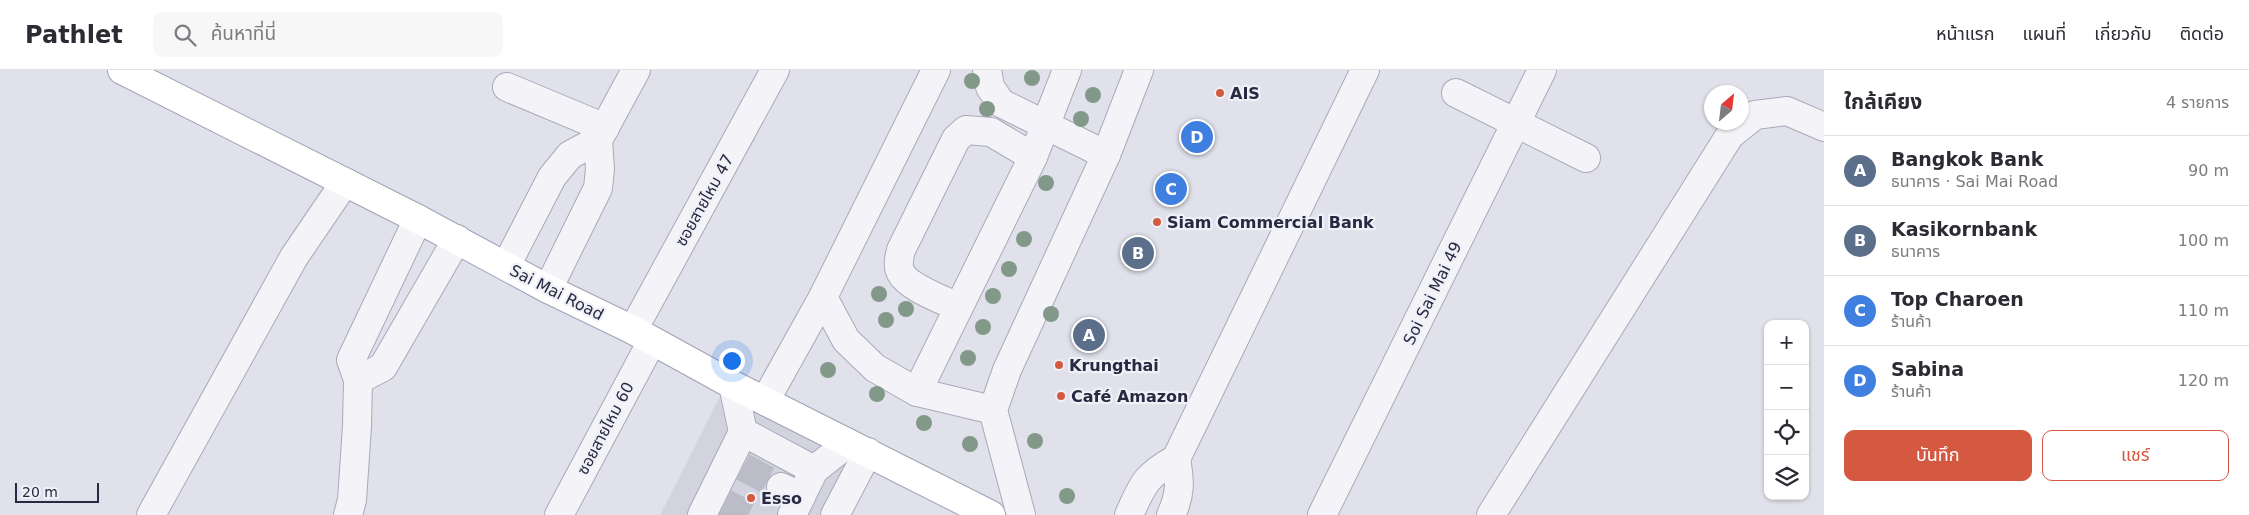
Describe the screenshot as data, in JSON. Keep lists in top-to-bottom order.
{
  "streets": {
    "main road": ["Sai Mai Road"],
    "street": ["ซอยสายไหม 47", "Soi Sai Mai 49", "ซอยสายไหม 60"]
  },
  "crossings": [
    ["ซอยสายไหม 47", "Sai Mai Road"],
    ["ซอยสายไหม 47", "ซอยสายไหม 60"],
    ["Sai Mai Road", "ซอยสายไหม 60"]
  ],
  "places": [
    "AIS",
    "Siam Commercial Bank",
    "Krungthai",
    "Café Amazon",
    "Esso"
  ],
  "scale_bar": "20 m",
  "north": "top right",
  "page": {
    "header": "Pathlet",
    "search": "ค้นหาที่นี่",
    "nav": [
      "หน้าแรก",
      "แผนที่",
      "เกี่ยวกับ",
      "ติดต่อ"
    ],
    "heading": ["ใกล้เคียง", "4 รายการ"],
    "pins": [
      "D",
      "C",
      "B",
      "A"
    ],
    "list": [
      {
        "mark": "A",
        "name": "Bangkok Bank",
        "note": "ธนาคาร · Sai Mai Road",
        "value": "90 m"
      },
      {
        "mark": "B",
        "name": "Kasikornbank",
        "note": "ธนาคาร",
        "value": "100 m"
      },
      {
        "mark": "C",
        "name": "Top Charoen",
        "note": "ร้านค้า",
        "value": "110 m"
      },
      {
        "mark": "D",
        "name": "Sabina",
        "note": "ร้านค้า",
        "value": "120 m"
      }
    ],
    "map_buttons": ["+", "−"],
    "buttons": ["บันทึก", "แชร์"],
    "scale": "20 m"
  }
}
